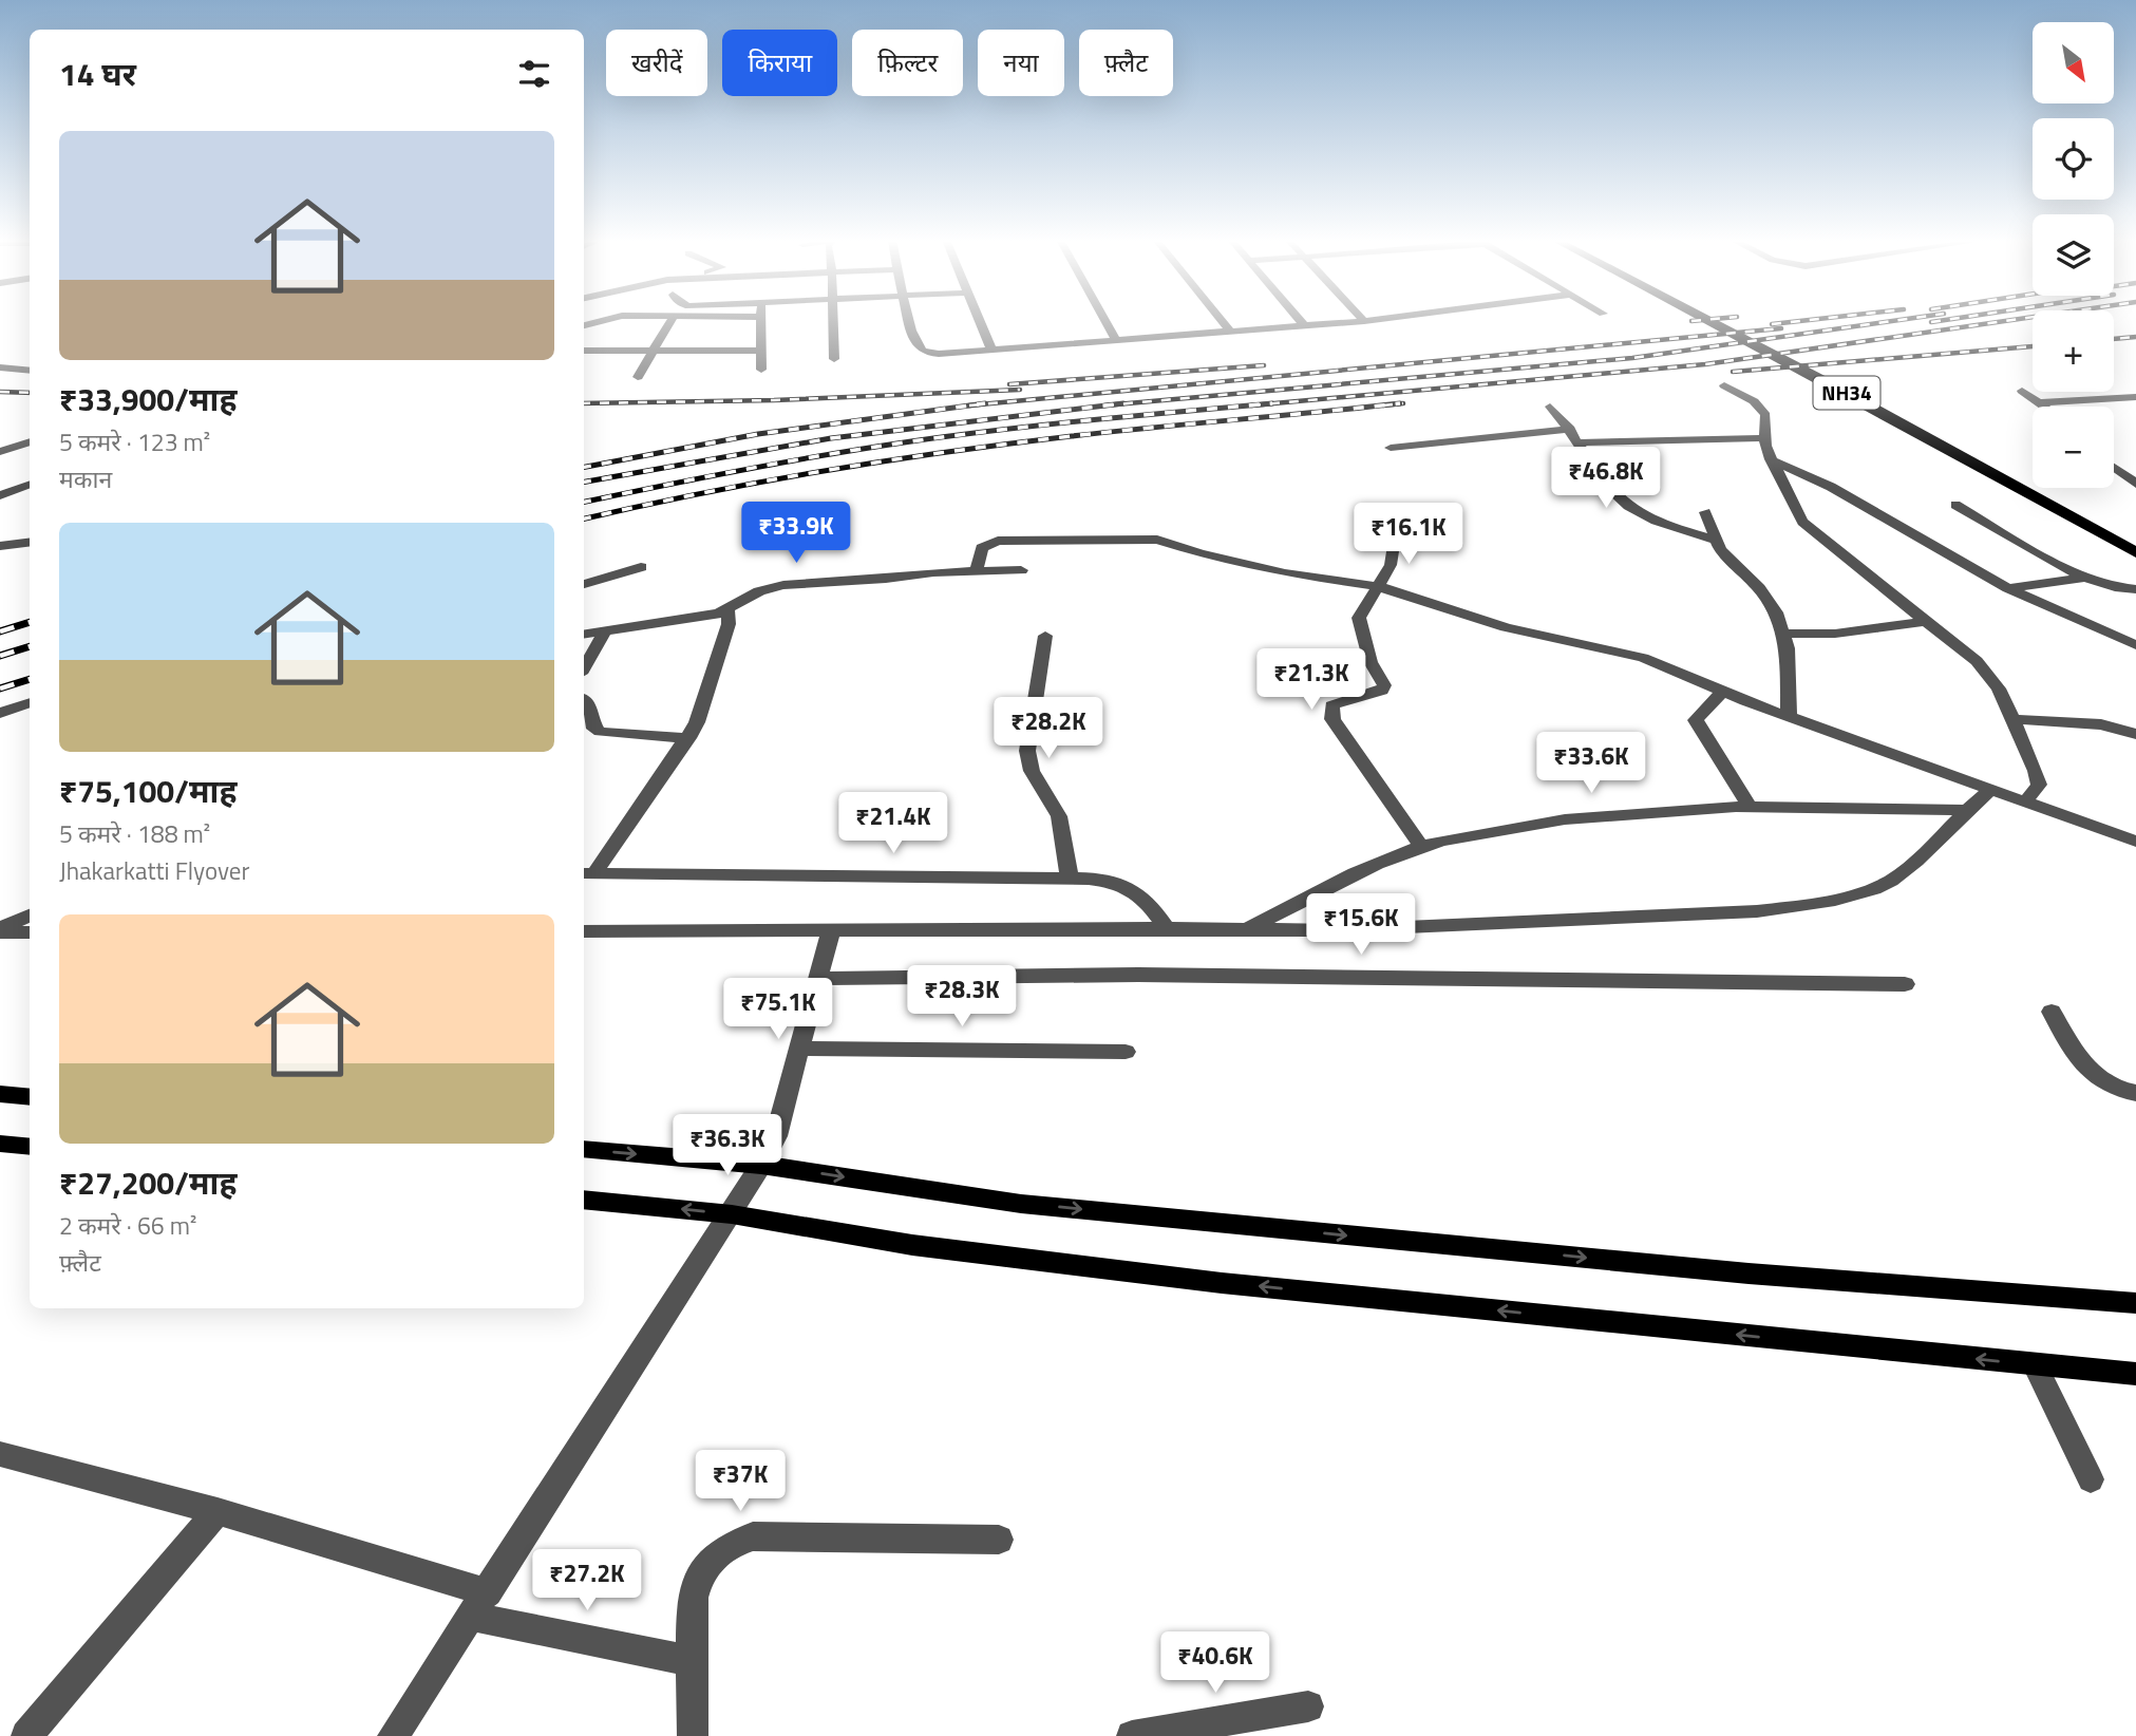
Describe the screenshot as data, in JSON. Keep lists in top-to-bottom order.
{
  "streets": {
    "highway": ["NH34"]
  },
  "north": "bottom right",
  "page": {
    "map_buttons": ["+", "−"],
    "chip": [
      "खरीदें",
      "किराया",
      "फ़िल्टर",
      "नया",
      "फ़्लैट"
    ],
    "heading": "14 घर",
    "list": [
      {
        "name": "₹33,900/माह",
        "note": "5 कमरे · 123 m² · मकान"
      },
      {
        "name": "₹75,100/माह",
        "note": "5 कमरे · 188 m² · Jhakarkatti Flyover"
      },
      {
        "name": "₹27,200/माह",
        "note": "2 कमरे · 66 m² · फ़्लैट"
      }
    ],
    "price": [
      "₹46.8K",
      "₹33.9K",
      "₹16.1K",
      "₹21.3K",
      "₹28.2K",
      "₹33.6K",
      "₹21.4K",
      "₹15.6K",
      "₹28.3K",
      "₹75.1K",
      "₹36.3K",
      "₹37K",
      "₹27.2K",
      "₹40.6K"
    ]
  }
}
